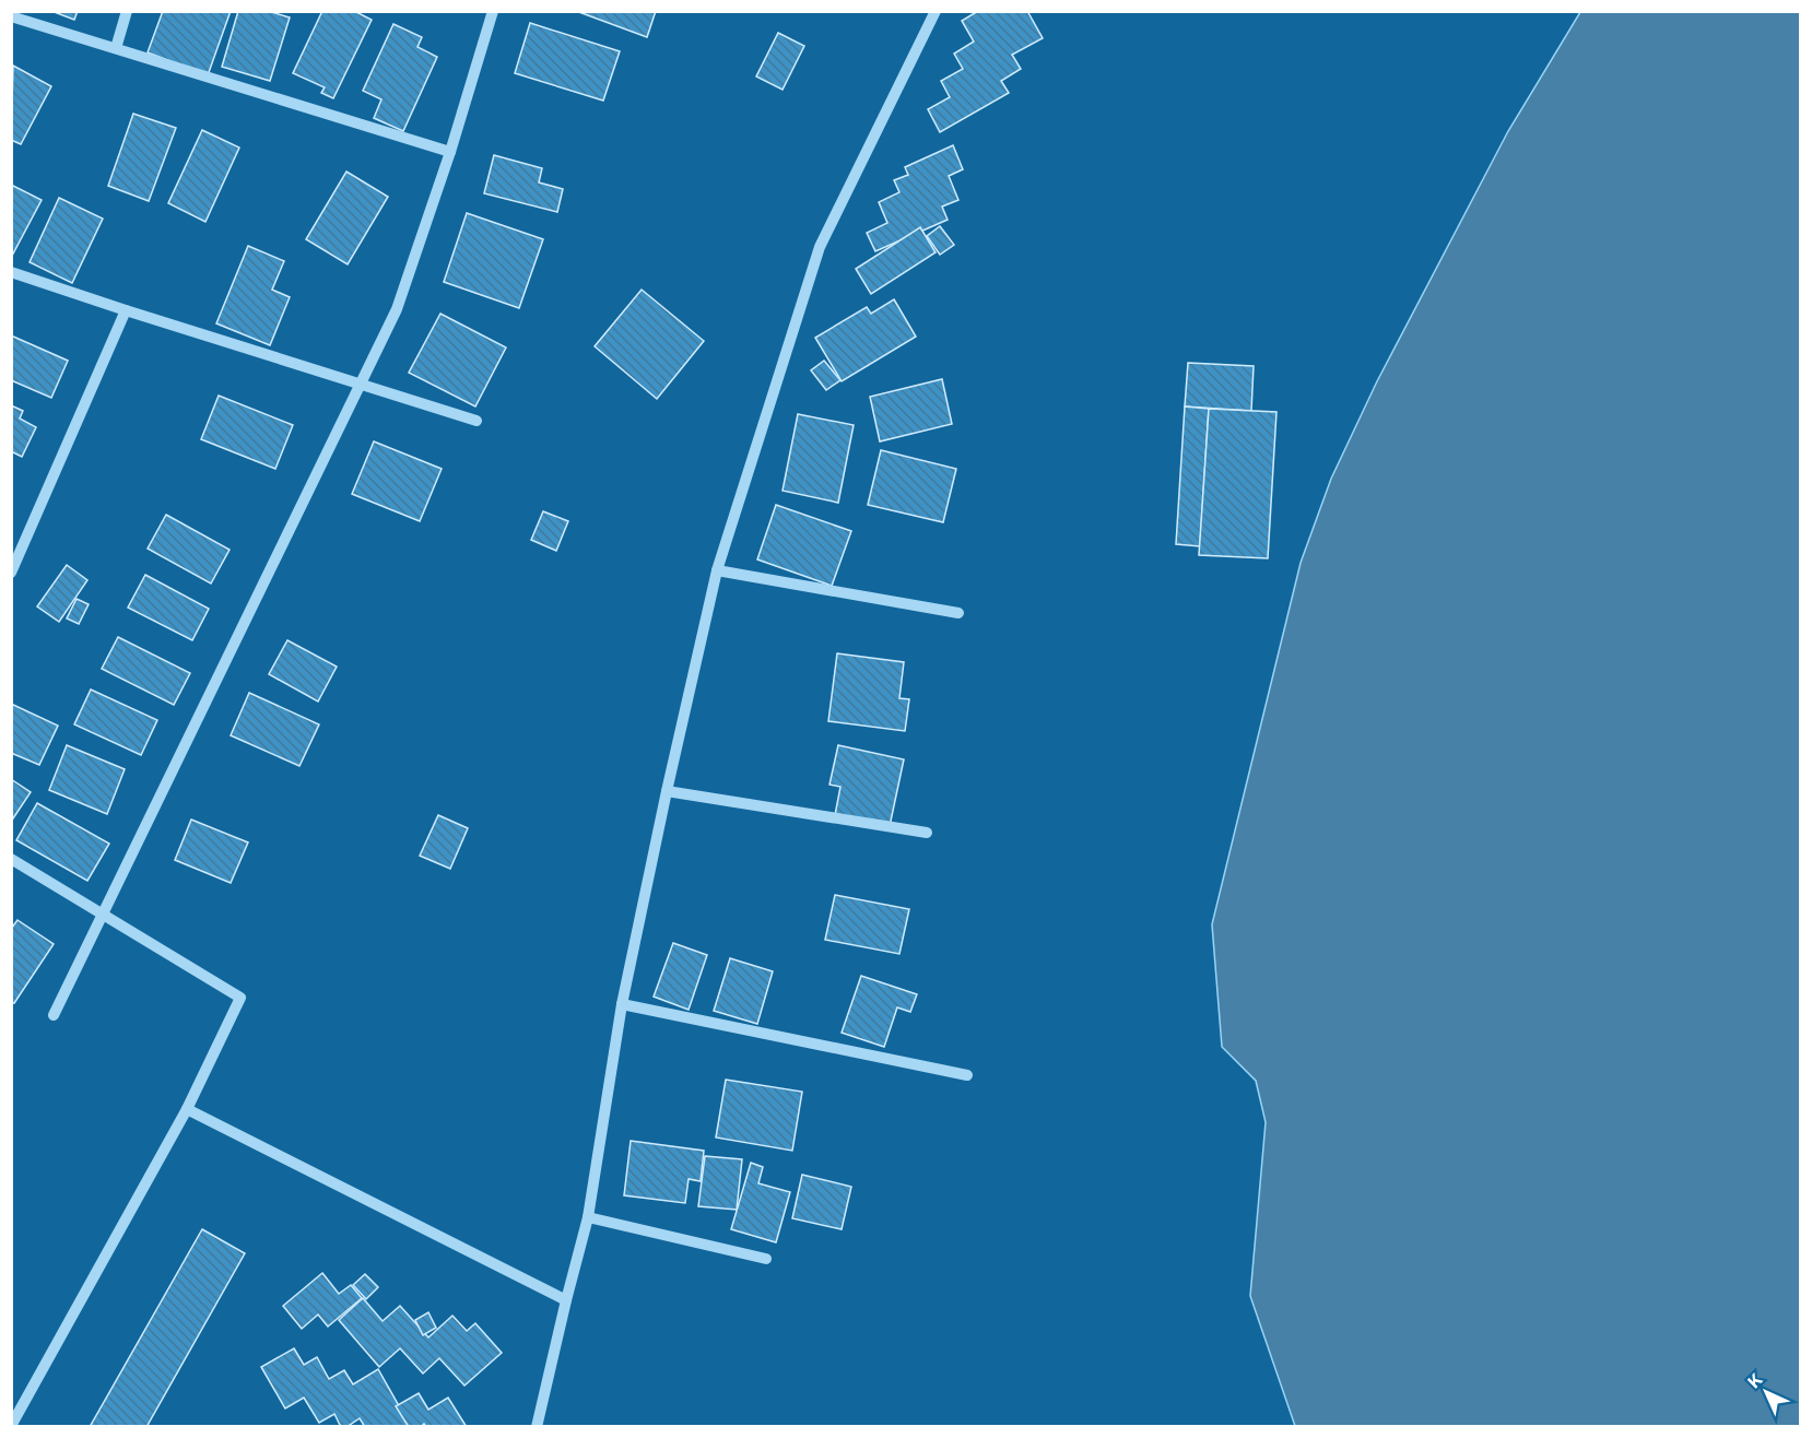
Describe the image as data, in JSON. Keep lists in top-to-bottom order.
{
  "north": "top left"
}
